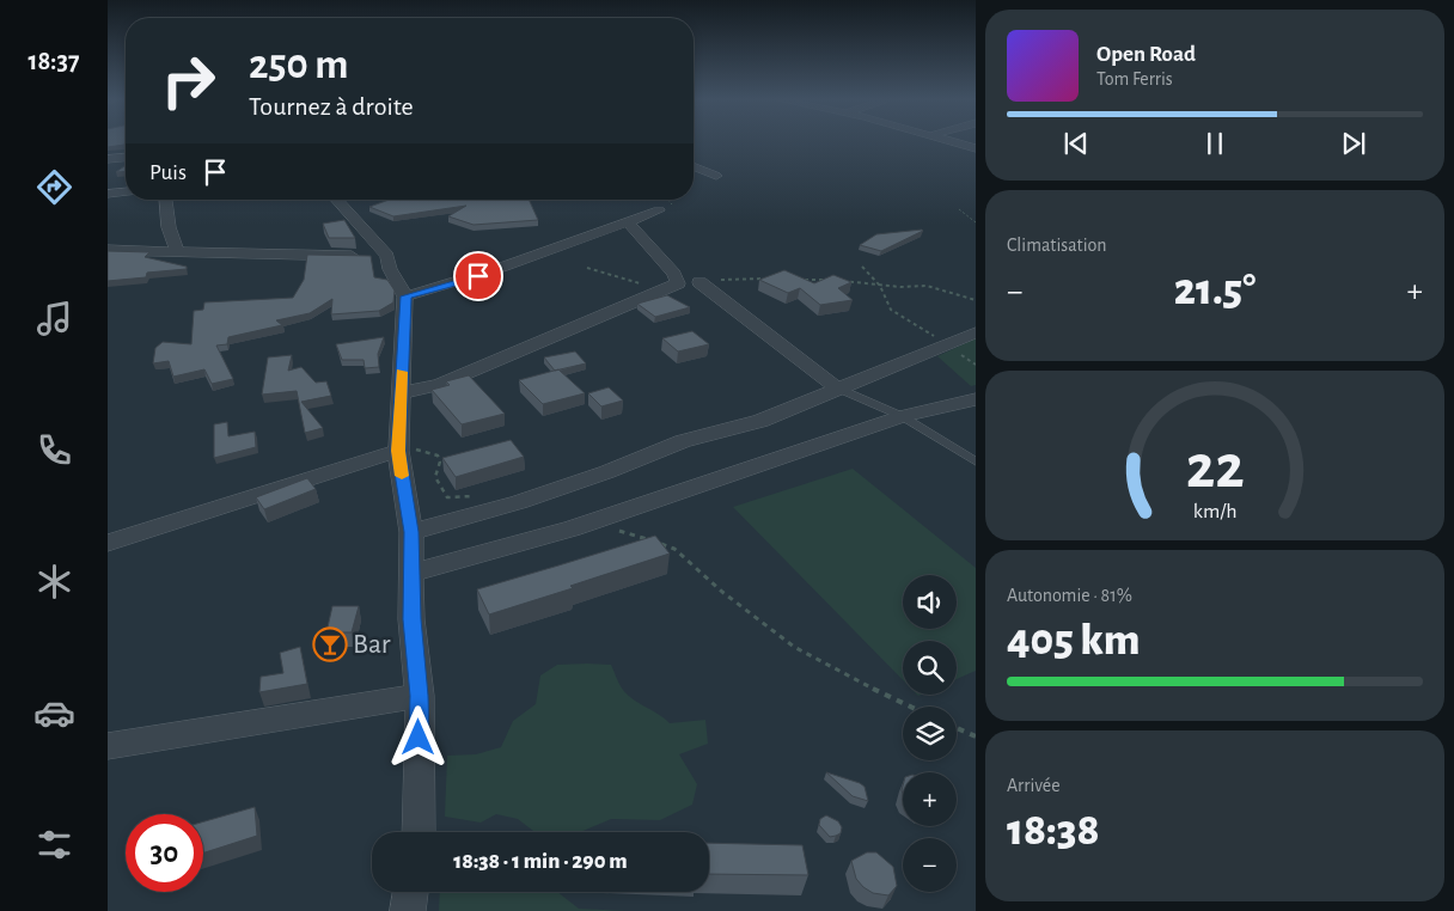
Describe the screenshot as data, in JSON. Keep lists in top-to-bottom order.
{
  "places": {
    "bar": ["Bar"]
  },
  "page": {
    "tabs": "18:37",
    "turn": ["250 m", "Tournez à droite"],
    "song": ["Open Road", "Tom Ferris"],
    "then": "Puis",
    "tile": [
      "Climatisation",
      ["Autonomie · 81%", "405 km"],
      ["Arrivée", "18:38"]
    ],
    "heat": ["−", "21.5°", "+"],
    "map_buttons": ["+", "−"],
    "limit": "30",
    "trip": "18:38 · 1 min · 290 m",
    "gauge": ["22", "km/h"]
  }
}
